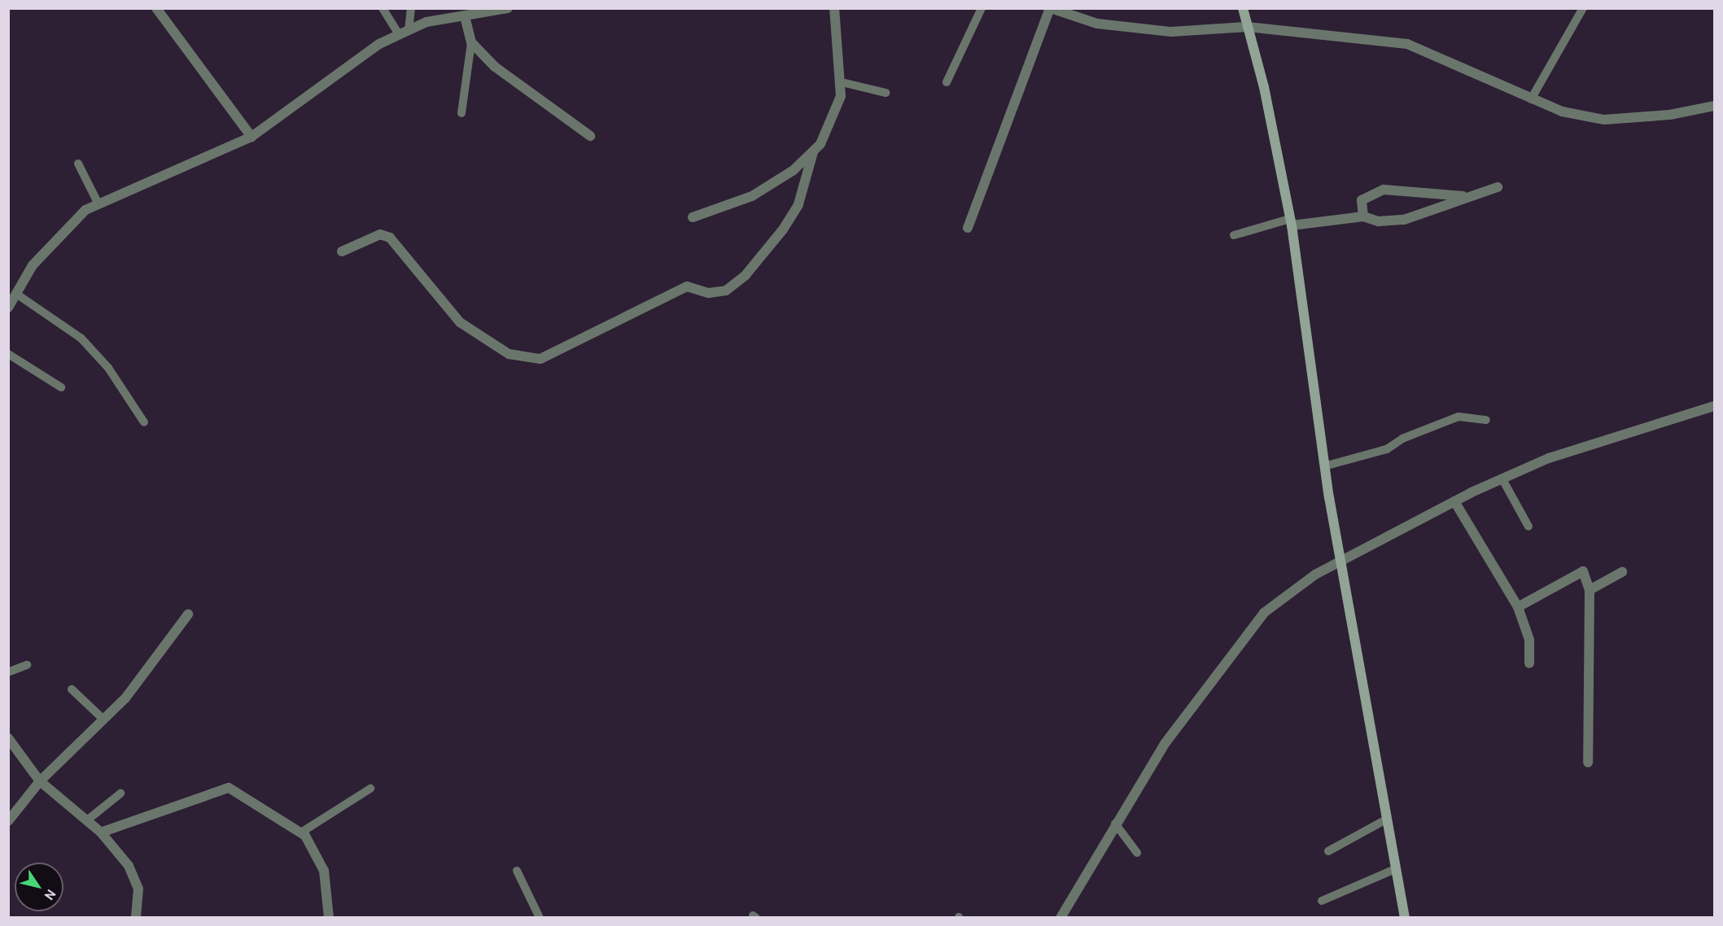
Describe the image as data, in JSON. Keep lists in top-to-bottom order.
{
  "north": "bottom right"
}
